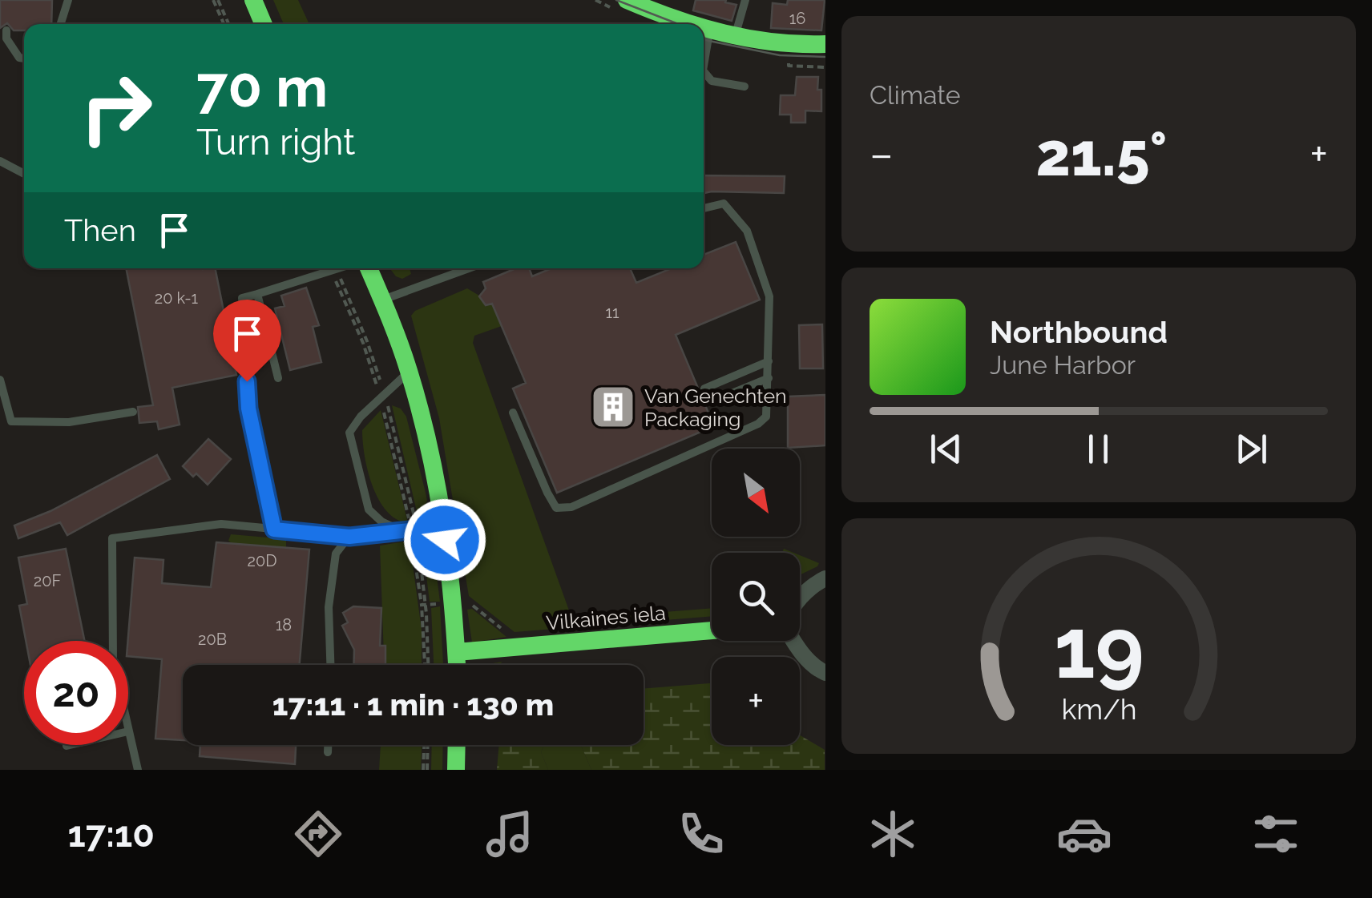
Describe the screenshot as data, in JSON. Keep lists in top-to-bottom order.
{
  "streets": {
    "street": ["Vilkaines iela"]
  },
  "places": {
    "building": ["Van Genechten Packaging"]
  },
  "house_numbers": [
    "16",
    "20 k-1",
    "11",
    "20D",
    "20F",
    "18",
    "20B"
  ],
  "north": "bottom right",
  "page": {
    "tile": "Climate",
    "turn": ["70 m", "Turn right"],
    "heat": ["−", "21.5°", "+"],
    "then": "Then",
    "song": ["Northbound", "June Harbor"],
    "map_buttons": "+",
    "limit": "20",
    "trip": "17:11 · 1 min · 130 m",
    "tabs": "17:10",
    "gauge": ["19", "km/h"]
  }
}
